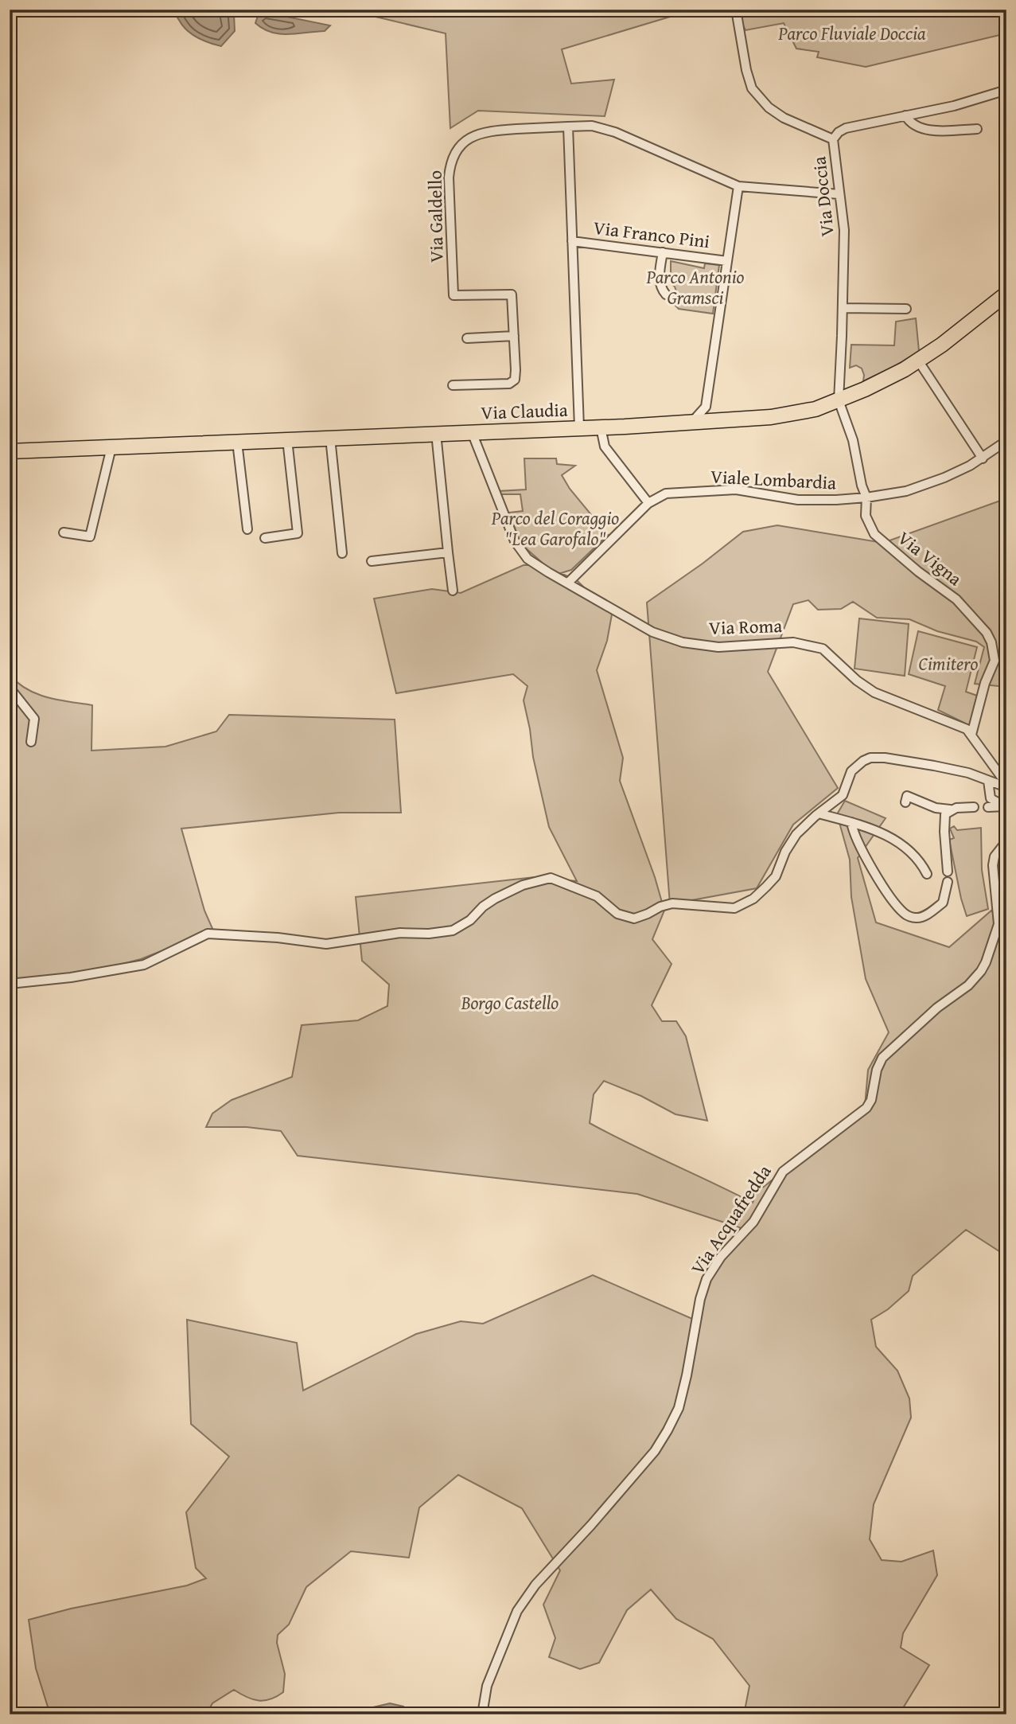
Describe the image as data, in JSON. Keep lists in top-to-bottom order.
{
  "streets": {
    "main road": ["Via Claudia"],
    "street": [
      "Via Doccia",
      "Via Galdello",
      "Via Franco Pini",
      "Viale Lombardia",
      "Via Vigna",
      "Via Roma",
      "Via Acquafredda"
    ]
  },
  "crossings": [
    ["Via Doccia", "Via Claudia"],
    ["Via Doccia", "Via Vigna"],
    ["Via Claudia", "Via Vigna"],
    ["Via Claudia", "Via Roma"],
    ["Viale Lombardia", "Via Vigna"],
    ["Via Vigna", "Via Roma"]
  ],
  "parks": [
    "Parco Fluviale Doccia",
    "Parco Antonio Gramsci",
    "Parco del Coraggio \"Lea Garofalo\"",
    "Cimitero",
    "Borgo Castello"
  ]
}
